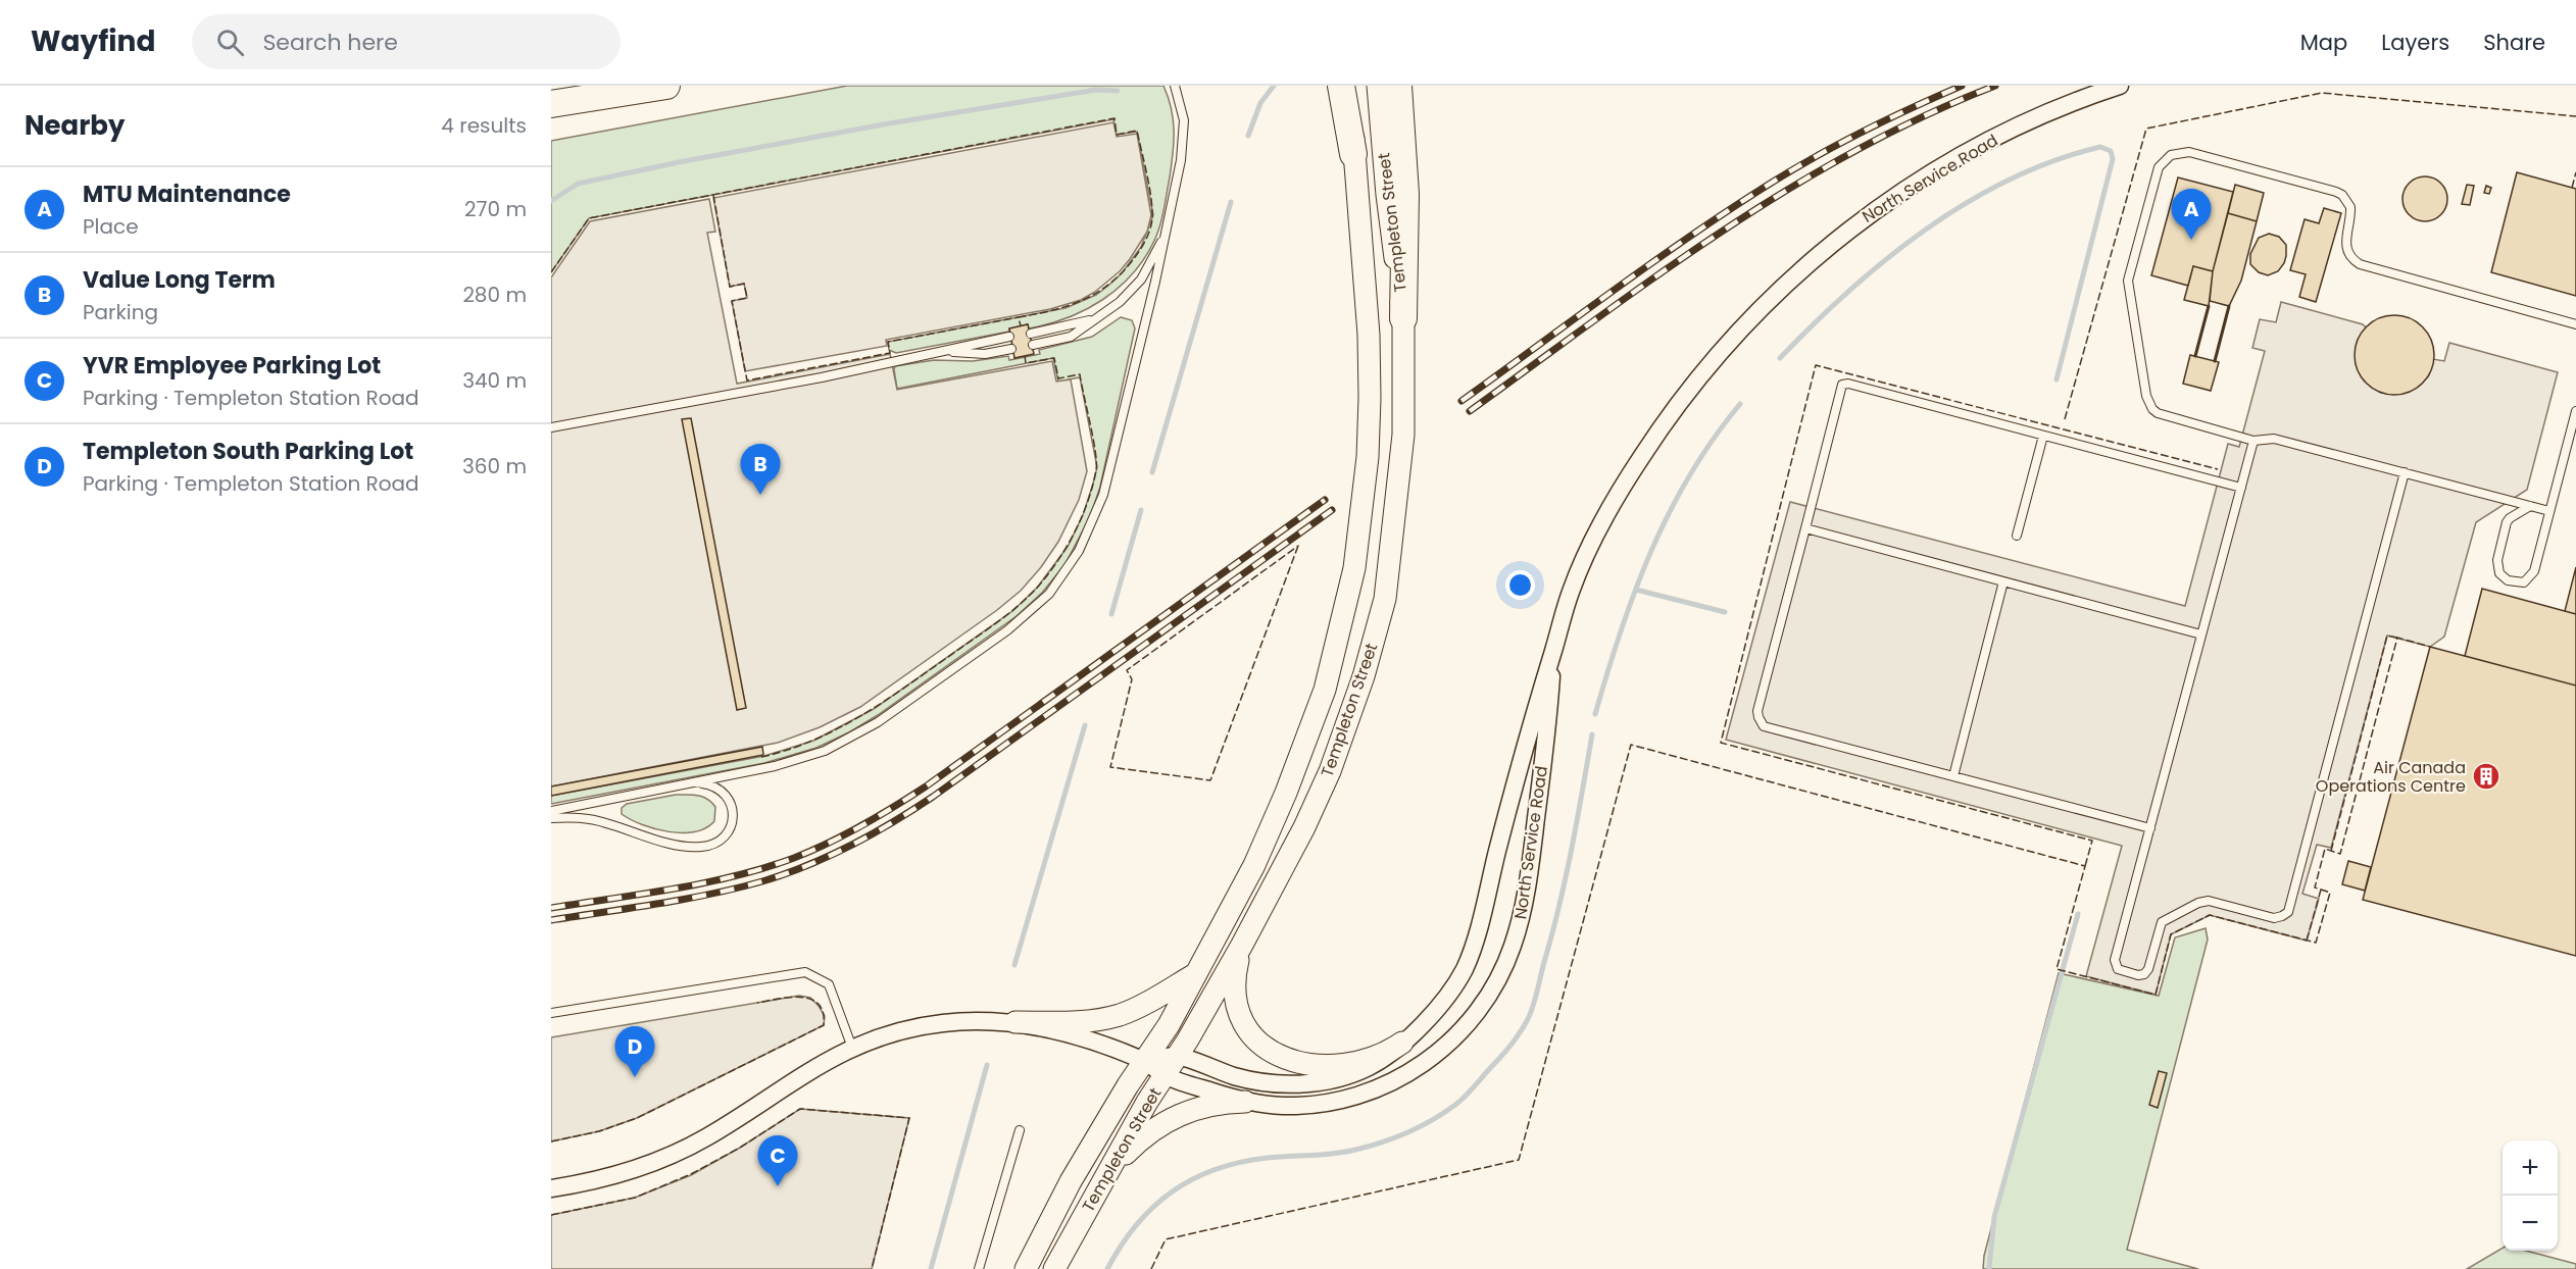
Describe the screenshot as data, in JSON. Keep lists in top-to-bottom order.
{
  "streets": {
    "street": ["North Service Road", "Templeton Street"]
  },
  "crossings": [
    ["North Service Road", "Templeton Street"]
  ],
  "places": {
    "building": ["Air Canada Operations Centre"]
  },
  "page": {
    "header": "Wayfind",
    "search": "Search here",
    "nav": ["Map", "Layers", "Share"],
    "heading": ["Nearby", "4 results"],
    "list": [
      {
        "mark": "A",
        "name": "MTU Maintenance",
        "note": "Place",
        "value": "270 m"
      },
      {
        "mark": "B",
        "name": "Value Long Term",
        "note": "Parking",
        "value": "280 m"
      },
      {
        "mark": "C",
        "name": "YVR Employee Parking Lot",
        "note": "Parking · Templeton Station Road",
        "value": "340 m"
      },
      {
        "mark": "D",
        "name": "Templeton South Parking Lot",
        "note": "Parking · Templeton Station Road",
        "value": "360 m"
      }
    ],
    "pins": [
      "A",
      "B",
      "D",
      "C"
    ],
    "map_buttons": ["+", "−"]
  }
}
